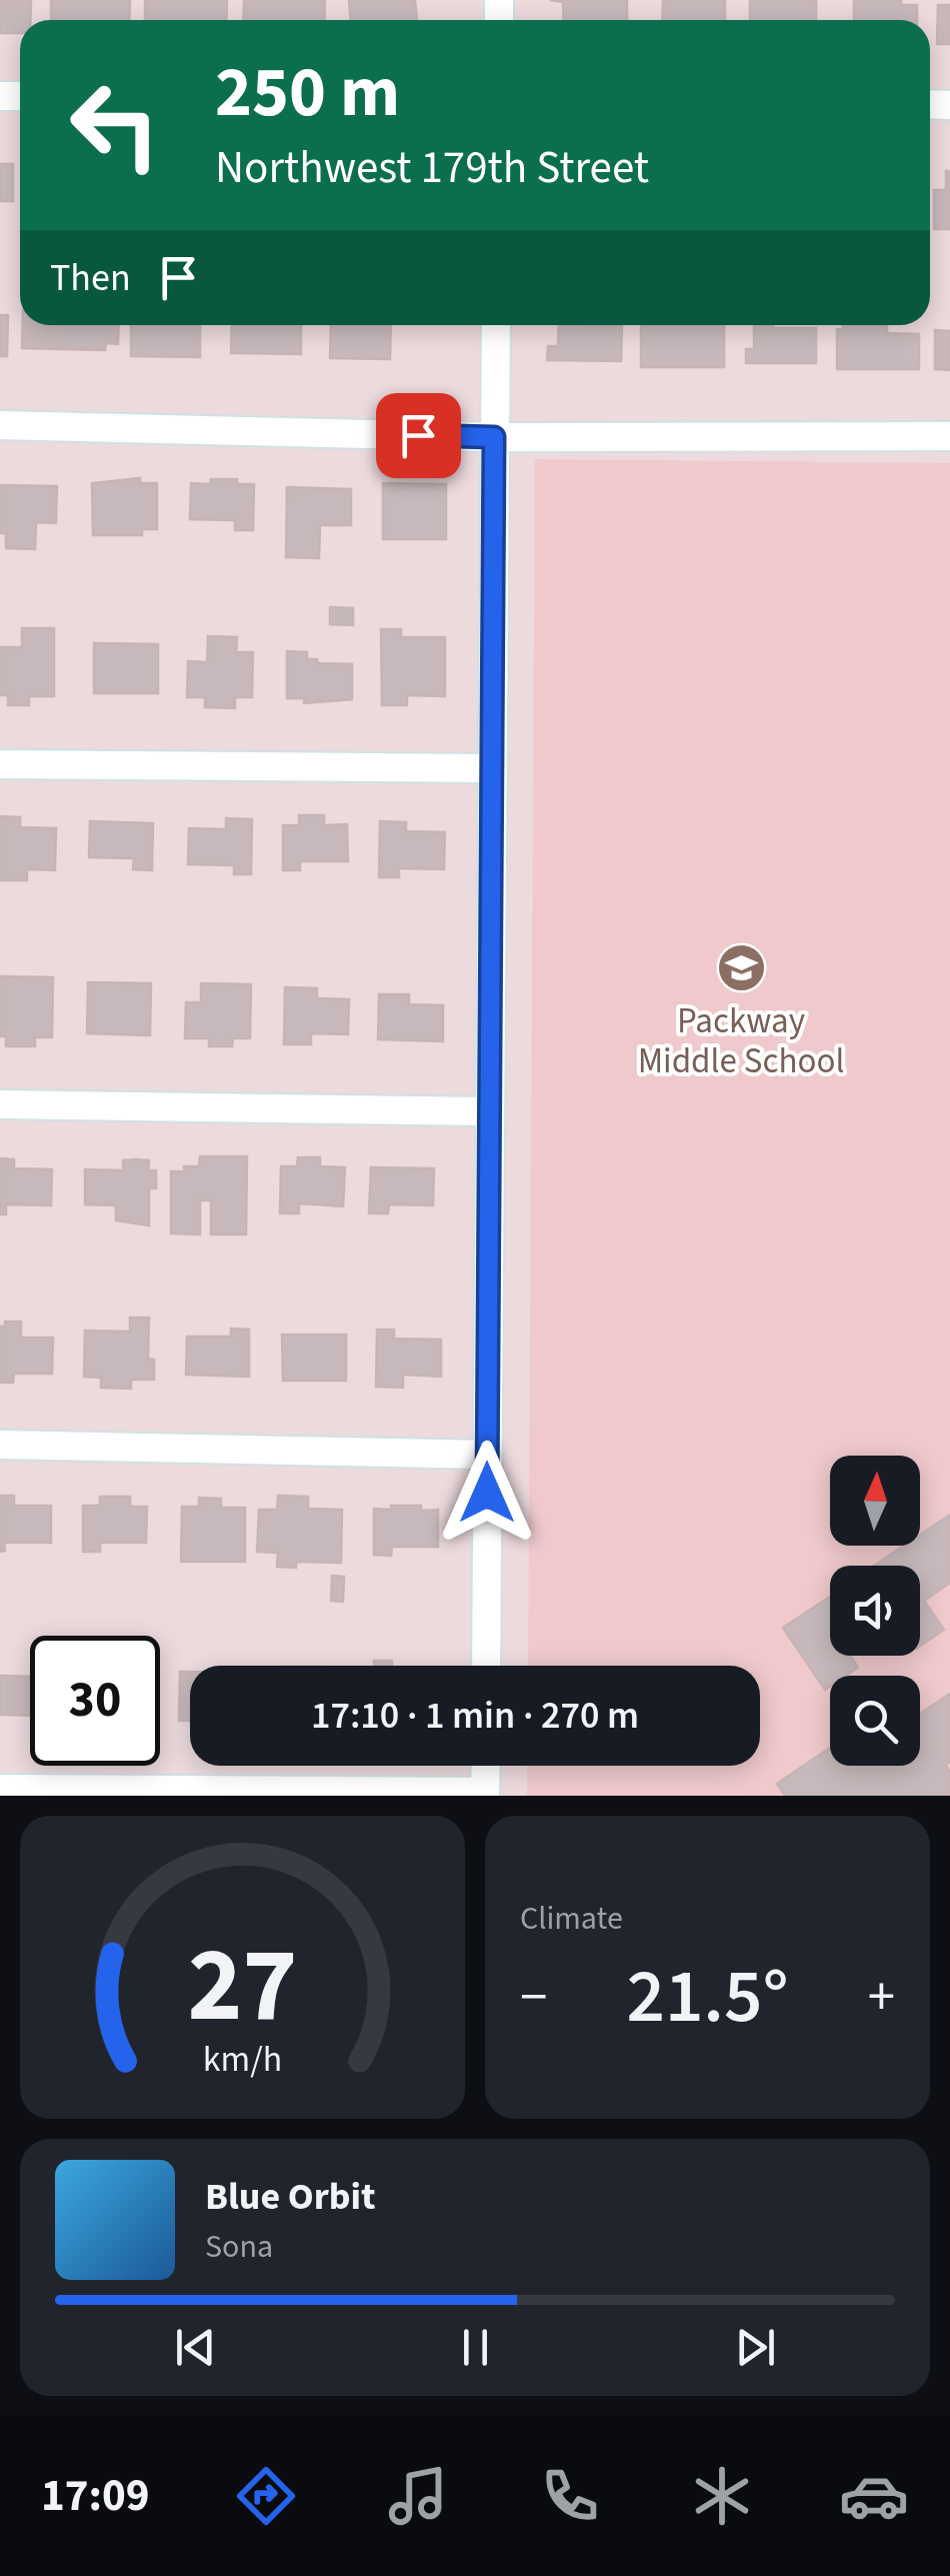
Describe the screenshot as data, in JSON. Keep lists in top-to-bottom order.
{
  "places": {
    "school or university": ["Packway Middle School"]
  },
  "north": "top",
  "page": {
    "turn": ["250 m", "Northwest 179th Street"],
    "then": "Then",
    "limit": "30",
    "trip": "17:10 · 1 min · 270 m",
    "tile": "Climate",
    "heat": ["−", "21.5°", "+"],
    "song": ["Blue Orbit", "Sona"],
    "tabs": "17:09",
    "gauge": ["27", "km/h"]
  }
}
